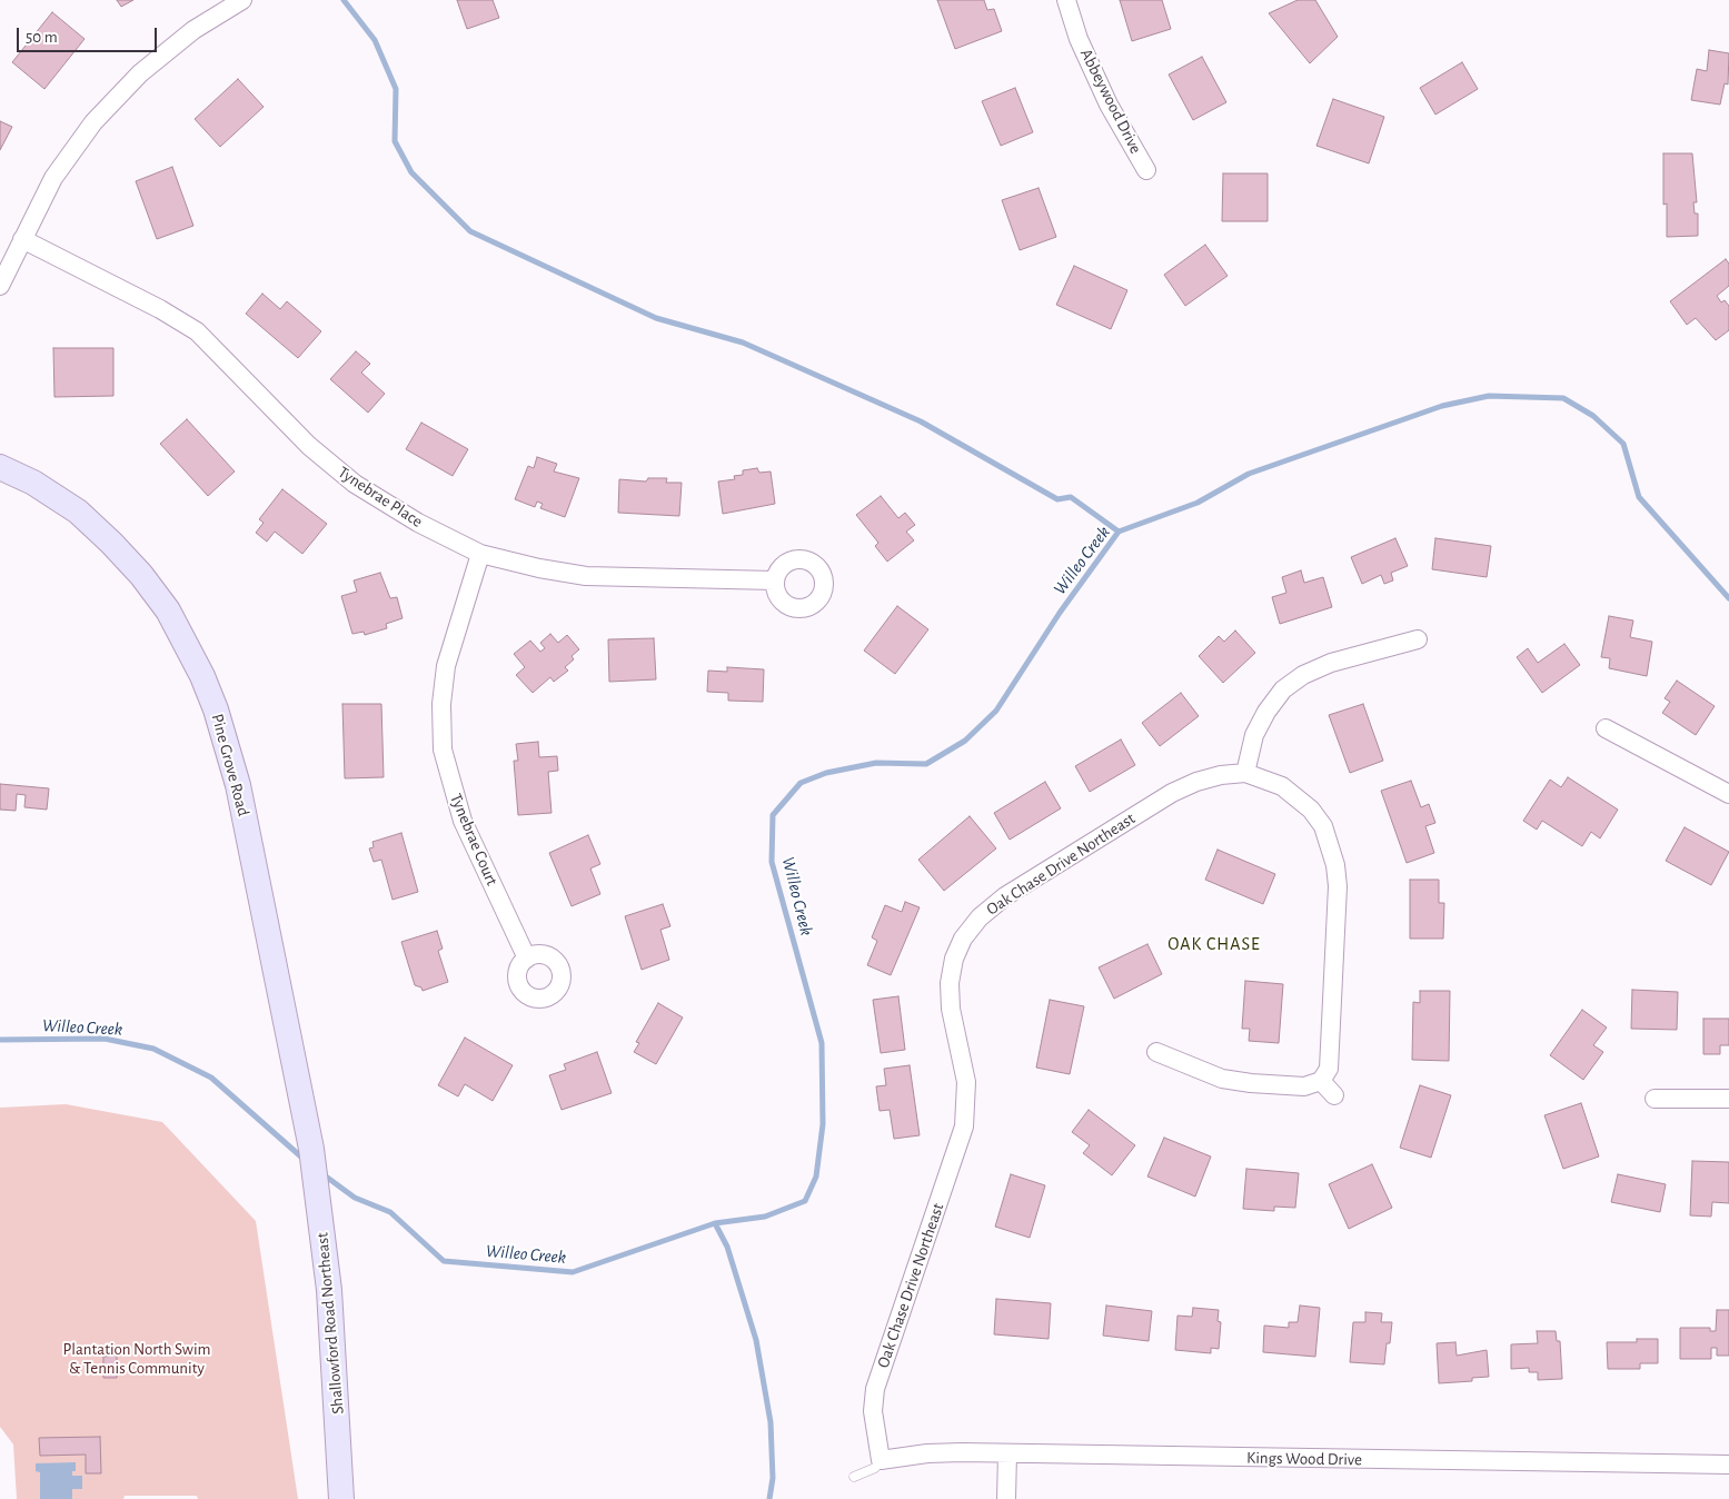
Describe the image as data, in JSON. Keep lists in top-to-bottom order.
{
  "streets": {
    "main road": ["Pine Grove Road", "Shallowford Road Northeast"],
    "street": [
      "Abbeywood Drive",
      "Tynebrae Place",
      "Tynebrae Court",
      "Oak Chase Drive Northeast",
      "Kings Wood Drive"
    ]
  },
  "crossings": [
    ["Tynebrae Place", "Tynebrae Court"],
    ["Pine Grove Road", "Shallowford Road Northeast"],
    ["Oak Chase Drive Northeast", "Kings Wood Drive"]
  ],
  "districts": ["OAK CHASE"],
  "water": ["Willeo Creek"],
  "parks": ["Plantation North Swim & Tennis Community"],
  "scale_bar": "50 m"
}
